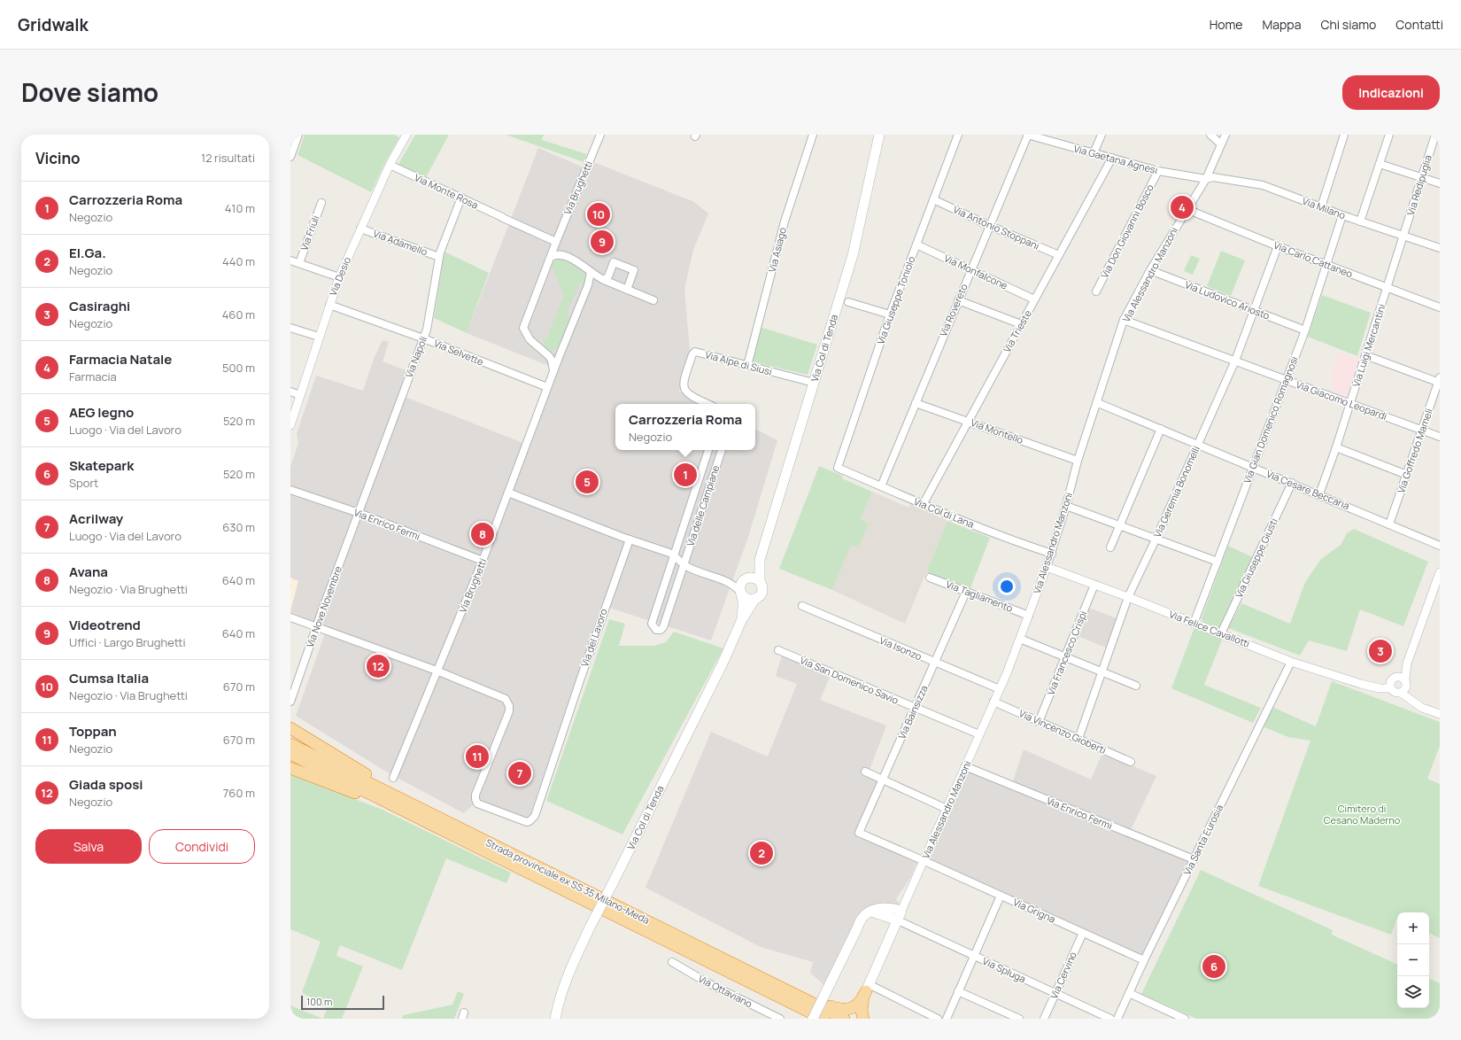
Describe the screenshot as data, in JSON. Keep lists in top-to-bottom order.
{
  "streets": {
    "highway": ["Strada provinciale ex SS 35 Milano-Meda"],
    "main road": ["Via Alessandro Manzoni", "Via Col di Tenda"],
    "street": [
      "Via Gaetana Agnesi",
      "Via Redipuglia",
      "Via Brughetti",
      "Via Monte Rosa",
      "Via Milano",
      "Via Antonio Stoppani",
      "Via Don Giovanni Bosco",
      "Via Friuli",
      "Via Adamello",
      "Via Asiago",
      "Via Carlo Cattaneo",
      "Via Monfalcone",
      "Via Desio",
      "Via Giuseppe Toniolo",
      "Via Ludovico Ariosto",
      "Via Rovereto",
      "Via Trieste",
      "Via Luigi Mercantini",
      "Via Selvette",
      "Via Napoli",
      "Via Alpe di Siusi",
      "Via Giacomo Leopardi",
      "Via Gian Domenico Romagnosi",
      "Via Montello",
      "Via Goffredo Mameli",
      "Via Cesare Beccaria",
      "Via Geremia Bonomelli",
      "Via delle Campiane",
      "Via Col di Lana",
      "Via Enrico Fermi",
      "Via Giuseppe Giusti",
      "Via Tagliamento",
      "Via Nove Novembre",
      "Via Felice Cavallotti",
      "Via del Lavoro",
      "Via Isonzo",
      "Via Francesco Crispi",
      "Via San Domenico Savio",
      "Via Bainsizza",
      "Via Vincenzo Gioberti",
      "Via Santa Eurosia",
      "Via Grigna",
      "Via Spluga",
      "Via Cervino",
      "Via Ottaviano"
    ]
  },
  "crossings": [
    ["Via Gaetana Agnesi", "Via Milano"],
    ["Via Gaetana Agnesi", "Via Don Giovanni Bosco"],
    ["Via Gaetana Agnesi", "Via Alessandro Manzoni"],
    ["Via Gaetana Agnesi", "Via Rovereto"],
    ["Via Gaetana Agnesi", "Via Trieste"],
    ["Via Redipuglia", "Via Milano"],
    ["Via Redipuglia", "Via Luigi Mercantini"],
    ["Via Brughetti", "Via Monte Rosa"],
    ["Via Brughetti", "Via Selvette"],
    ["Via Brughetti", "Via Enrico Fermi"],
    ["Via Brughetti", "Via del Lavoro"],
    ["Via Monte Rosa", "Via Desio"],
    ["Via Monte Rosa", "Via Napoli"],
    ["Via Milano", "Via Alessandro Manzoni"],
    ["Via Milano", "Via Luigi Mercantini"],
    ["Via Milano", "Via Gian Domenico Romagnosi"],
    ["Via Antonio Stoppani", "Via Giuseppe Toniolo"],
    ["Via Antonio Stoppani", "Via Rovereto"],
    ["Via Antonio Stoppani", "Via Trieste"],
    ["Via Adamello", "Via Desio"],
    ["Via Adamello", "Via Napoli"],
    ["Via Asiago", "Via Alpe di Siusi"],
    ["Via Carlo Cattaneo", "Via Alessandro Manzoni"],
    ["Via Carlo Cattaneo", "Via Luigi Mercantini"],
    ["Via Carlo Cattaneo", "Via Gian Domenico Romagnosi"],
    ["Via Carlo Cattaneo", "Via Geremia Bonomelli"],
    ["Via Monfalcone", "Via Giuseppe Toniolo"],
    ["Via Monfalcone", "Via Rovereto"],
    ["Via Monfalcone", "Via Trieste"],
    ["Via Alessandro Manzoni", "Via Ludovico Ariosto"],
    ["Via Alessandro Manzoni", "Via Giacomo Leopardi"],
    ["Via Alessandro Manzoni", "Via Montello"],
    ["Via Alessandro Manzoni", "Via Cesare Beccaria"],
    ["Via Alessandro Manzoni", "Via Col di Lana"],
    ["Via Alessandro Manzoni", "Via Enrico Fermi"],
    ["Via Alessandro Manzoni", "Via Tagliamento"],
    ["Via Alessandro Manzoni", "Via Felice Cavallotti"],
    ["Via Alessandro Manzoni", "Via Isonzo"],
    ["Via Alessandro Manzoni", "Via San Domenico Savio"],
    ["Via Alessandro Manzoni", "Via Vincenzo Gioberti"],
    ["Via Alessandro Manzoni", "Via Grigna"],
    ["Via Alessandro Manzoni", "Via Spluga"],
    ["Via Desio", "Via Selvette"],
    ["Via Giuseppe Toniolo", "Via Col di Lana"],
    ["Via Ludovico Ariosto", "Via Gian Domenico Romagnosi"],
    ["Via Ludovico Ariosto", "Via Geremia Bonomelli"],
    ["Via Rovereto", "Via Montello"],
    ["Via Rovereto", "Via Col di Lana"],
    ["Via Trieste", "Via Montello"],
    ["Via Trieste", "Via Col di Lana"],
    ["Via Luigi Mercantini", "Via Giacomo Leopardi"],
    ["Via Luigi Mercantini", "Via Cesare Beccaria"],
    ["Via Col di Tenda", "Via Alpe di Siusi"],
    ["Via Col di Tenda", "Via delle Campiane"],
    ["Via Selvette", "Via Napoli"],
    ["Via Napoli", "Via Enrico Fermi"],
    ["Via Napoli", "Via Nove Novembre"],
    ["Via Giacomo Leopardi", "Via Gian Domenico Romagnosi"],
    ["Via Giacomo Leopardi", "Via Goffredo Mameli"],
    ["Via Giacomo Leopardi", "Via Geremia Bonomelli"],
    ["Via Gian Domenico Romagnosi", "Via Cesare Beccaria"],
    ["Via Gian Domenico Romagnosi", "Via Felice Cavallotti"],
    ["Via Goffredo Mameli", "Via Cesare Beccaria"],
    ["Via Cesare Beccaria", "Via Geremia Bonomelli"],
    ["Via Cesare Beccaria", "Via Giuseppe Giusti"],
    ["Via Geremia Bonomelli", "Via Felice Cavallotti"],
    ["Via Geremia Bonomelli", "Via Vincenzo Gioberti"],
    ["Via delle Campiane", "Via del Lavoro"],
    ["Via Enrico Fermi", "Via Nove Novembre"],
    ["Via Enrico Fermi", "Via Santa Eurosia"],
    ["Via Giuseppe Giusti", "Via Felice Cavallotti"],
    ["Via Tagliamento", "Via Bainsizza"],
    ["Via Felice Cavallotti", "Via Francesco Crispi"],
    ["Via Felice Cavallotti", "Via Santa Eurosia"],
    ["Via Isonzo", "Via Bainsizza"],
    ["Via Francesco Crispi", "Via Vincenzo Gioberti"],
    ["Via San Domenico Savio", "Via Bainsizza"],
    ["Via Bainsizza", "Via Grigna"],
    ["Via Santa Eurosia", "Via Grigna"],
    ["Via Grigna", "Via Cervino"],
    ["Via Spluga", "Via Cervino"]
  ],
  "parks": ["Cimitero di Cesano Maderno"],
  "scale_bar": "100 m",
  "page": {
    "header": "Gridwalk",
    "nav": [
      "Home",
      "Mappa",
      "Chi siamo",
      "Contatti"
    ],
    "title": "Dove siamo",
    "buttons": [
      "Indicazioni",
      ["Salva", "Condividi"]
    ],
    "heading": ["Vicino", "12 risultati"],
    "list": [
      {
        "mark": "1",
        "name": "Carrozzeria Roma",
        "note": "Negozio",
        "value": "410 m"
      },
      {
        "mark": "2",
        "name": "El.Ga.",
        "note": "Negozio",
        "value": "440 m"
      },
      {
        "mark": "3",
        "name": "Casiraghi",
        "note": "Negozio",
        "value": "460 m"
      },
      {
        "mark": "4",
        "name": "Farmacia Natale",
        "note": "Farmacia",
        "value": "500 m"
      },
      {
        "mark": "5",
        "name": "AEG legno",
        "note": "Luogo · Via del Lavoro",
        "value": "520 m"
      },
      {
        "mark": "6",
        "name": "Skatepark",
        "note": "Sport",
        "value": "520 m"
      },
      {
        "mark": "7",
        "name": "Acrilway",
        "note": "Luogo · Via del Lavoro",
        "value": "630 m"
      },
      {
        "mark": "8",
        "name": "Avana",
        "note": "Negozio · Via Brughetti",
        "value": "640 m"
      },
      {
        "mark": "9",
        "name": "Videotrend",
        "note": "Uffici · Largo Brughetti",
        "value": "640 m"
      },
      {
        "mark": "10",
        "name": "Cumsa Italia",
        "note": "Negozio · Via Brughetti",
        "value": "670 m"
      },
      {
        "mark": "11",
        "name": "Toppan",
        "note": "Negozio",
        "value": "670 m"
      },
      {
        "mark": "12",
        "name": "Giada sposi",
        "note": "Negozio",
        "value": "760 m"
      }
    ],
    "pins": [
      "4",
      "10",
      "9",
      "1",
      "5",
      "8",
      "3",
      "12",
      "11",
      "7",
      "2",
      "6"
    ],
    "popup": ["Carrozzeria Roma", "Negozio"],
    "map_buttons": ["+", "−"],
    "scale": "100 m"
  }
}
